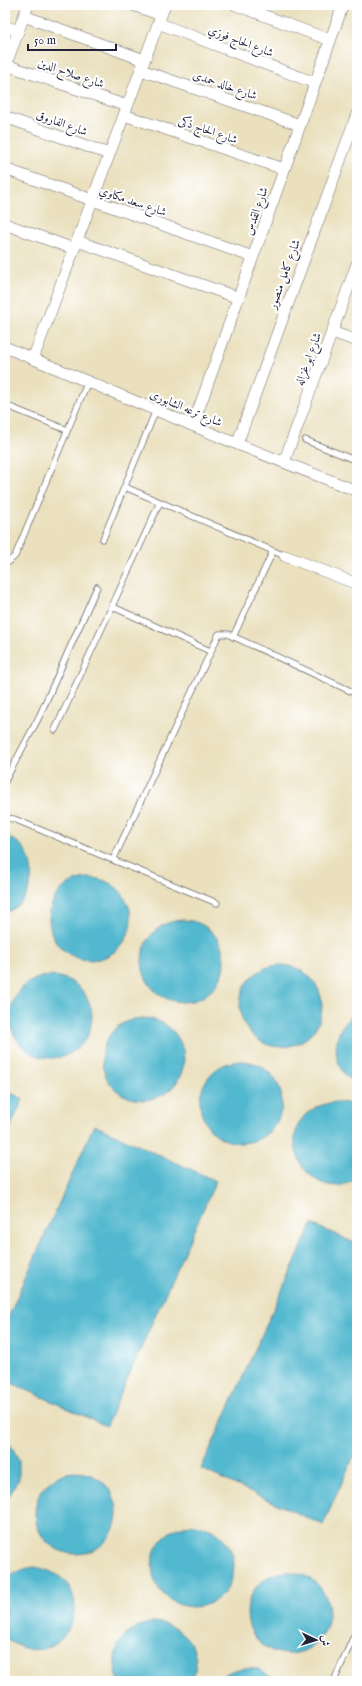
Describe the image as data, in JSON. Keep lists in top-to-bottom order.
{
  "streets": {
    "street": [
      "شارع الحاج فوزي",
      "شارع صلاح الدين",
      "شارع خالد حمدى",
      "شارع الفاروق",
      "شارع الحاج ذكى",
      "شارع سعد مكاوي",
      "شارع القدس",
      "شارع كامل منصور",
      "شارع ابو غزاله",
      "شارع ترعه الشابورى"
    ]
  },
  "crossings": [
    ["شارع الحاج فوزي", "شارع القدس"],
    ["شارع صلاح الدين", "شارع الحاج ذكى"],
    ["شارع خالد حمدى", "شارع القدس"],
    ["شارع الحاج ذكى", "شارع القدس"],
    ["شارع سعد مكاوي", "شارع القدس"],
    ["شارع القدس", "شارع ترعه الشابورى"],
    ["شارع كامل منصور", "شارع ترعه الشابورى"],
    ["شارع ابو غزاله", "شارع ترعه الشابورى"]
  ],
  "scale_bar": "50 m",
  "north": "right"
}
